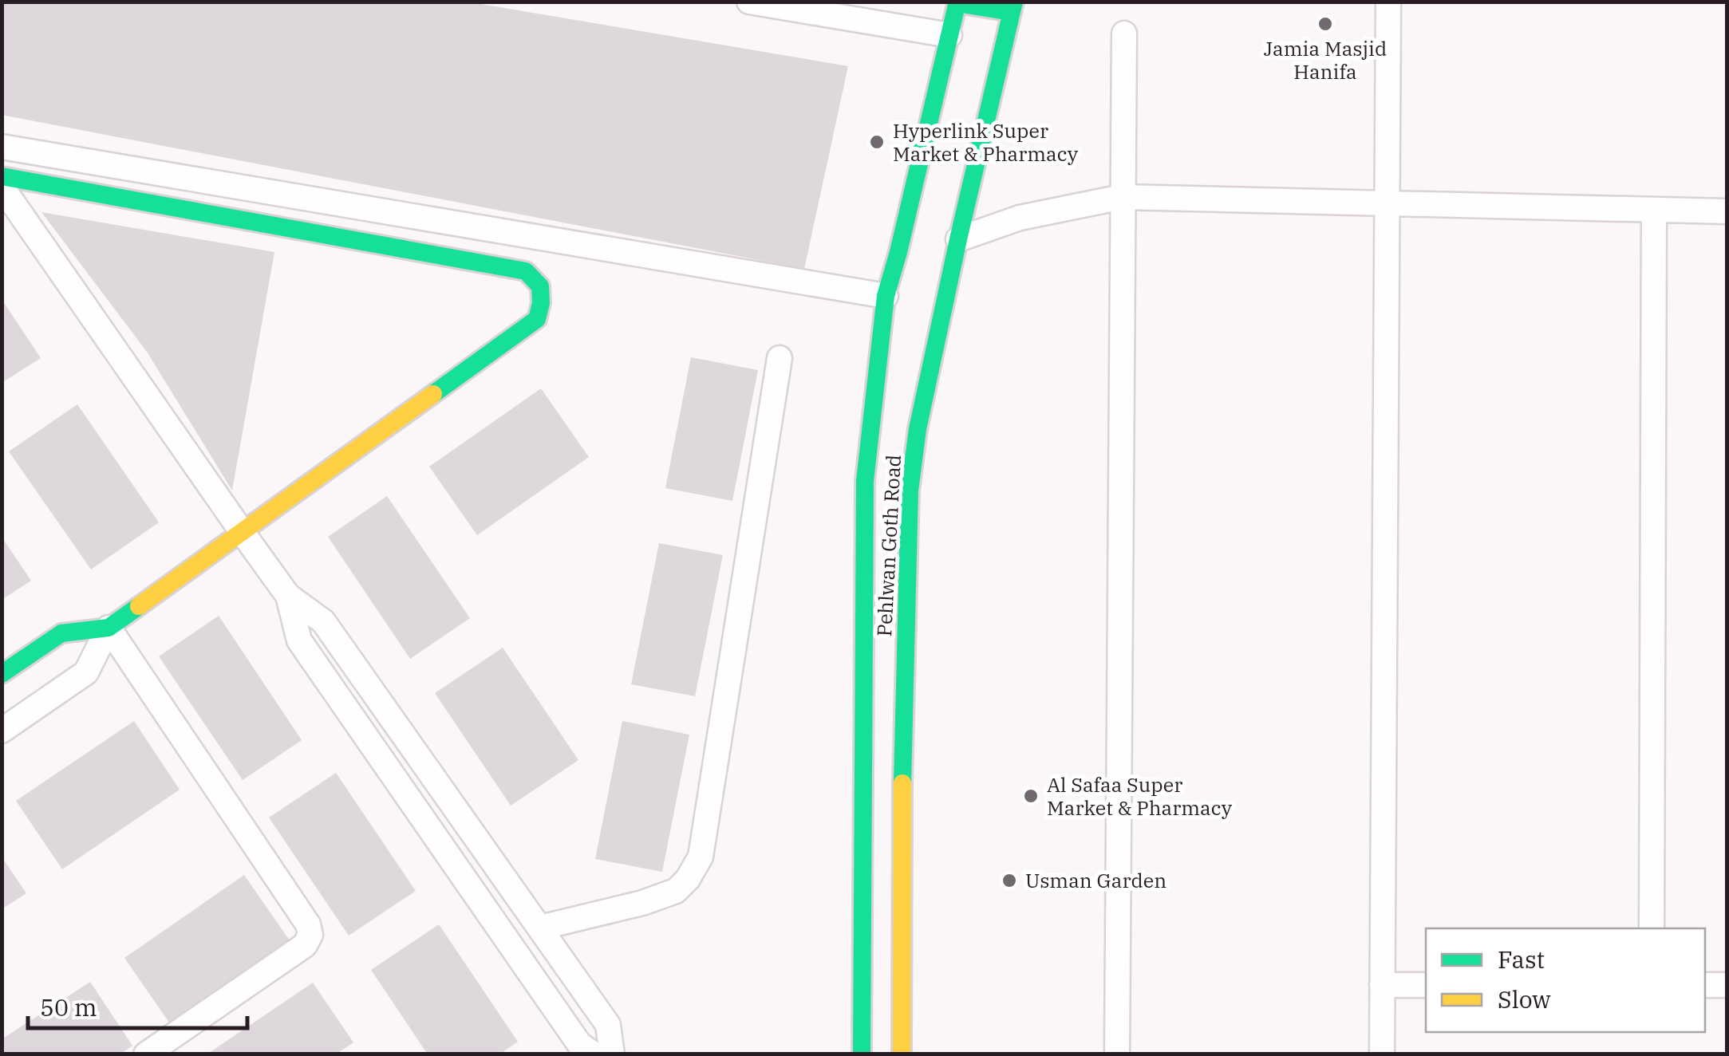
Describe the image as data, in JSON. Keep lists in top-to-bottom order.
{
  "streets": {
    "main road": ["Pehlwan Goth Road"]
  },
  "places": [
    "Jamia Masjid Hanifa",
    "Hyperlink Super Market & Pharmacy",
    "Al Safaa Super Market & Pharmacy",
    "Usman Garden"
  ],
  "legend": ["Fast", "Slow"],
  "scale_bar": "50 m"
}
